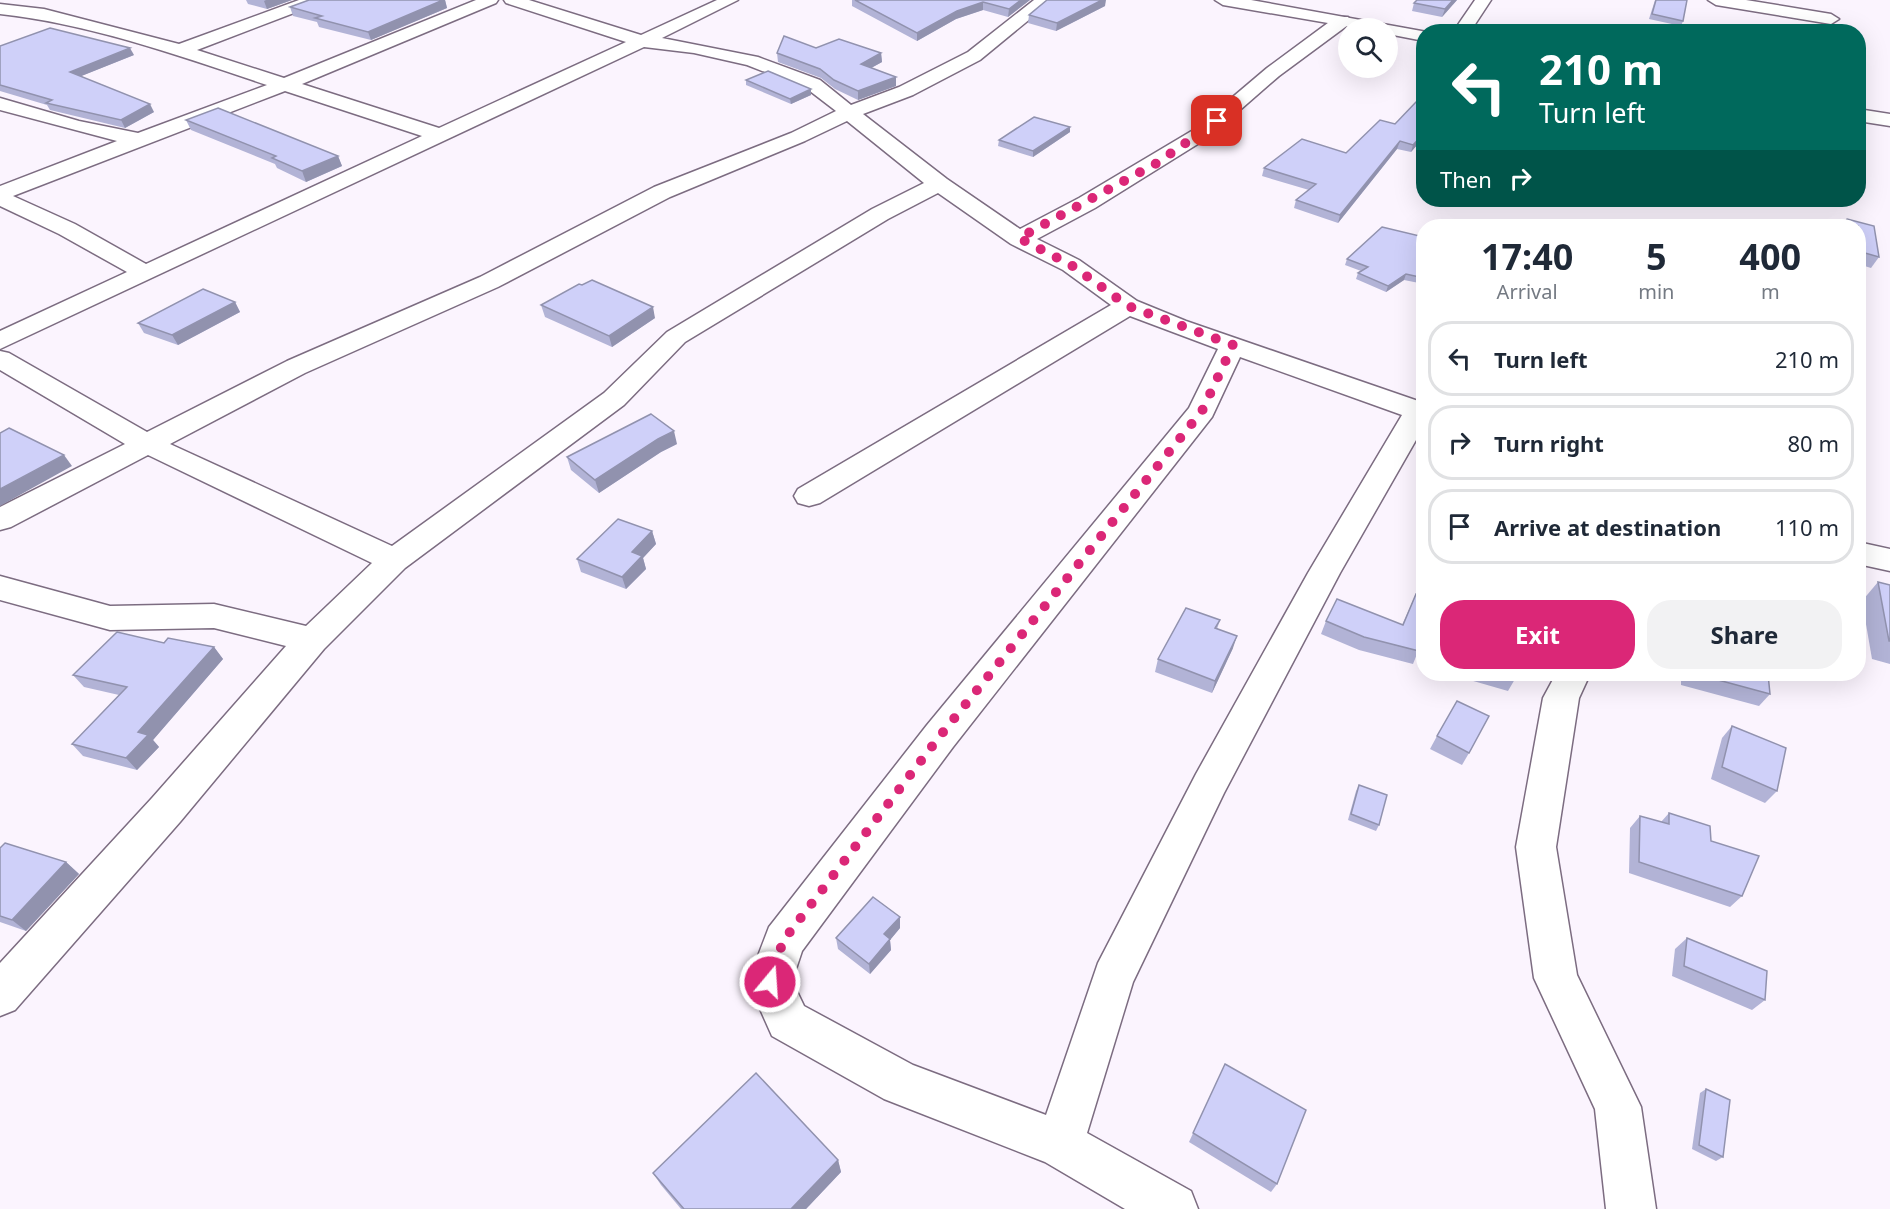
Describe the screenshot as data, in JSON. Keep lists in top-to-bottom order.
{
  "page": {
    "turn": ["210 m", "Turn left"],
    "then": "Then",
    "eta": [
      "17:40",
      "Arrival",
      "5",
      "min",
      "400",
      "m"
    ],
    "list": [
      {
        "name": "Turn left",
        "value": "210 m"
      },
      {
        "name": "Turn right",
        "value": "80 m"
      },
      {
        "name": "Arrive at destination",
        "value": "110 m"
      }
    ],
    "buttons": ["Exit", "Share"]
  }
}
